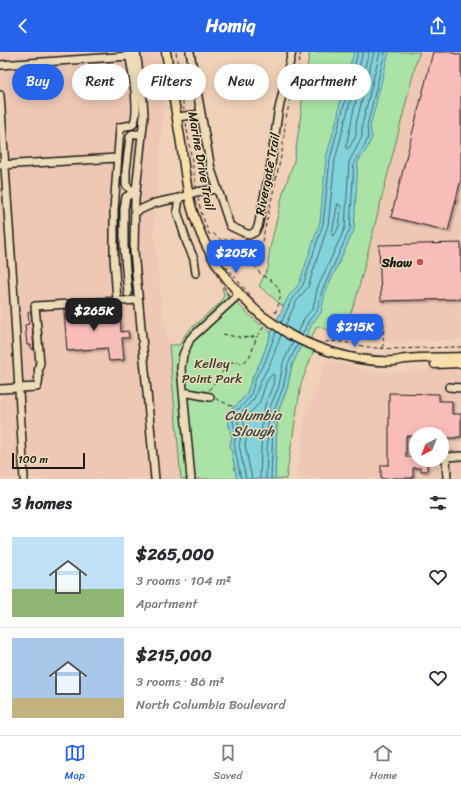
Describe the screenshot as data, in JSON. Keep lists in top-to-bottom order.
{
  "streets": {
    "path": ["Marine Drive Trail", "Rivergate Trail"]
  },
  "water": ["Columbia Slough"],
  "parks": ["Kelley Point Park"],
  "places": ["Shaw"],
  "scale_bar": "100 m",
  "north": "bottom left",
  "page": {
    "header": "Homiq",
    "chip": [
      "Buy",
      "Rent",
      "Filters",
      "New",
      "Apartment"
    ],
    "price": ["$205K", "$265K", "$215K"],
    "scale": "100 m",
    "heading": "3 homes",
    "list": [
      {
        "name": "$265,000",
        "note": "3 rooms · 104 m² · Apartment"
      },
      {
        "name": "$215,000",
        "note": "3 rooms · 86 m² · North Columbia Boulevard"
      }
    ],
    "tabs": ["Map", "Saved", "Home"]
  }
}
